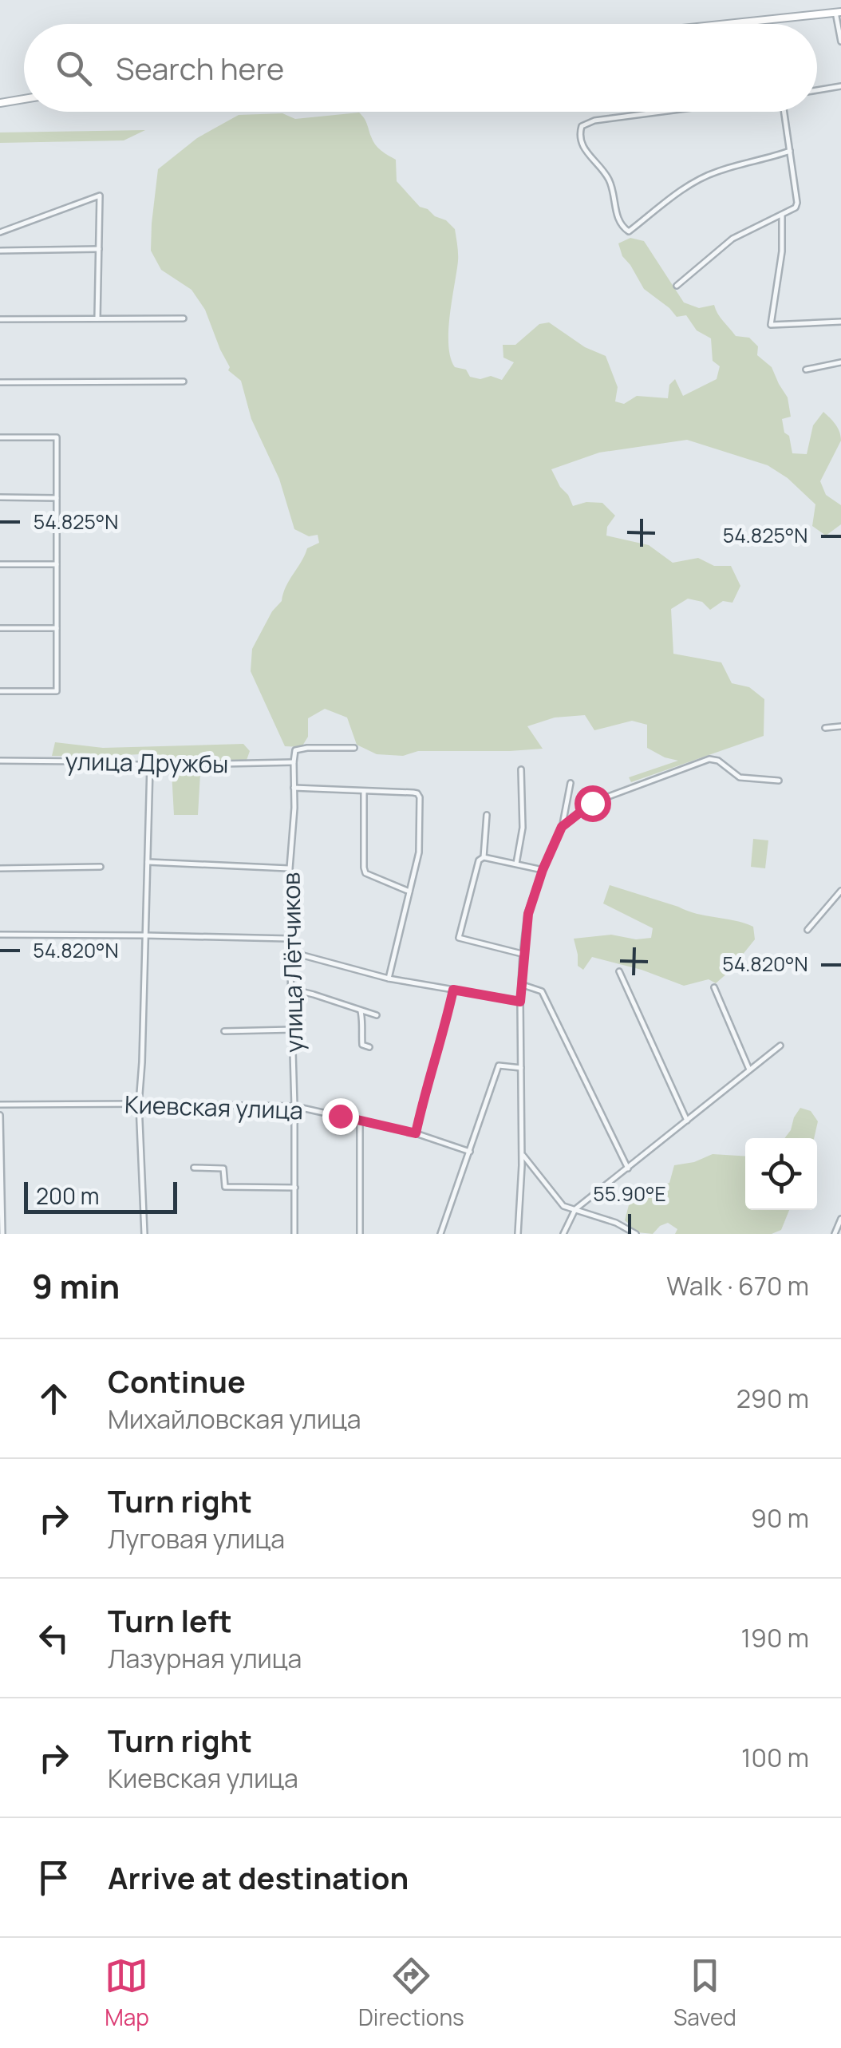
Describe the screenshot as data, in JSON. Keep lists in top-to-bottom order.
{
  "streets": {
    "street": ["улица Дружбы", "улица Лётчиков", "Киевская улица"]
  },
  "crossings": [
    ["улица Дружбы", "улица Лётчиков"],
    ["улица Лётчиков", "Киевская улица"]
  ],
  "scale_bar": "200 m",
  "page": {
    "search": "Search here",
    "scale": "200 m",
    "heading": ["9 min", "Walk · 670 m"],
    "list": [
      ["Continue", "Михайловская улица", "290 m"],
      ["Turn right", "Луговая улица", "90 m"],
      ["Turn left", "Лазурная улица", "190 m"],
      ["Turn right", "Киевская улица", "100 m"],
      "Arrive at destination"
    ],
    "nav": ["Map", "Directions", "Saved"]
  },
  "coordinates": ["54.825°N", "54.820°N", "55.90°E"]
}
